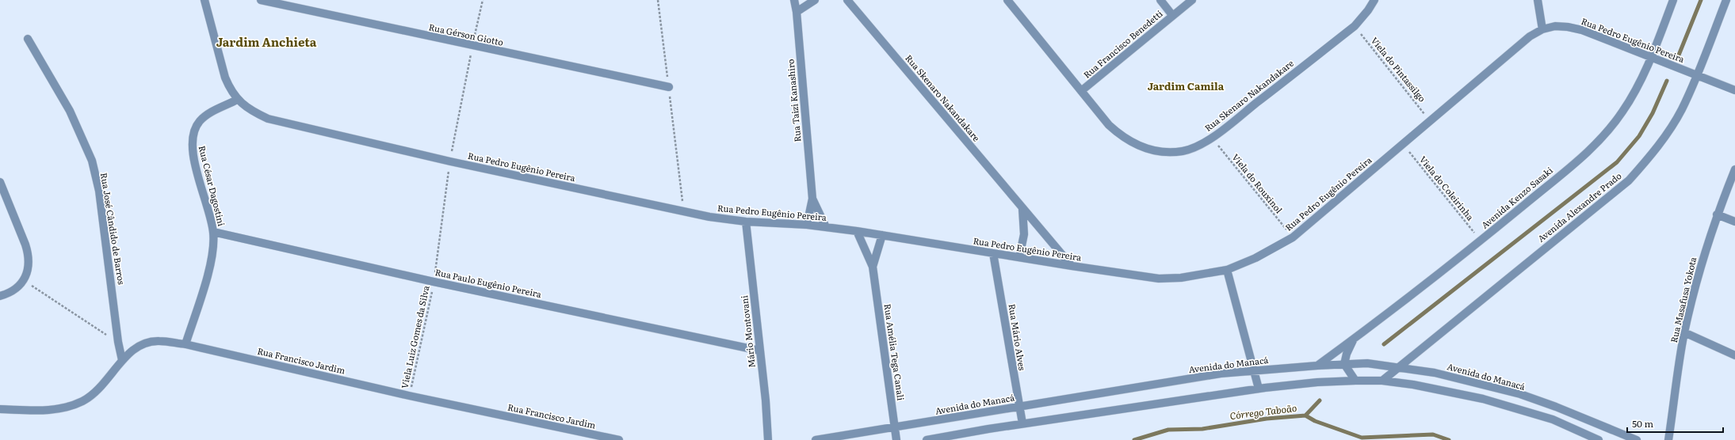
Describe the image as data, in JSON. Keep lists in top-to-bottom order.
{
  "streets": {
    "street": [
      "Rua Gérson Giotto",
      "Rua Pedro Eugênio Pereira",
      "Rua Francisco Benedetti",
      "Rua Skenaro Nakandakare",
      "Rua Taizi Kanashiro",
      "Rua César Dagostini",
      "Avenida Kenzo Sasaki",
      "Avenida Alexandre Prado",
      "Rua José Cândido de Barros",
      "Rua Paulo Eugênio Pereira",
      "Rua Masafusa Yokota",
      "Mário Montovani",
      "Rua Mário Alves",
      "Rua Amélia Tega Canali",
      "Rua Francisco Jardim",
      "Avenida do Manacá"
    ],
    "path": [
      "Viela do Pintassilgo",
      "Viela do Rouxinol",
      "Viela do Coleirinha",
      "Viela Luiz Gomes da Silva"
    ]
  },
  "crossings": [
    ["Rua Gérson Giotto", "Viela Luiz Gomes da Silva"],
    ["Rua Pedro Eugênio Pereira", "Viela do Pintassilgo"],
    ["Rua Pedro Eugênio Pereira", "Rua Skenaro Nakandakare"],
    ["Rua Pedro Eugênio Pereira", "Rua Taizi Kanashiro"],
    ["Rua Pedro Eugênio Pereira", "Viela do Rouxinol"],
    ["Rua Pedro Eugênio Pereira", "Rua César Dagostini"],
    ["Rua Pedro Eugênio Pereira", "Viela do Coleirinha"],
    ["Rua Pedro Eugênio Pereira", "Avenida Kenzo Sasaki"],
    ["Rua Pedro Eugênio Pereira", "Avenida Alexandre Prado"],
    ["Rua Pedro Eugênio Pereira", "Mário Montovani"],
    ["Rua Pedro Eugênio Pereira", "Viela Luiz Gomes da Silva"],
    ["Rua Pedro Eugênio Pereira", "Rua Mário Alves"],
    ["Rua Pedro Eugênio Pereira", "Rua Amélia Tega Canali"],
    ["Rua Francisco Benedetti", "Rua Skenaro Nakandakare"],
    ["Viela do Pintassilgo", "Rua Skenaro Nakandakare"],
    ["Rua Skenaro Nakandakare", "Viela do Rouxinol"],
    ["Rua César Dagostini", "Rua Paulo Eugênio Pereira"],
    ["Rua César Dagostini", "Rua Francisco Jardim"],
    ["Viela do Coleirinha", "Avenida Kenzo Sasaki"],
    ["Avenida Kenzo Sasaki", "Avenida do Manacá"],
    ["Avenida Alexandre Prado", "Avenida do Manacá"],
    ["Rua José Cândido de Barros", "Rua Francisco Jardim"],
    ["Rua Paulo Eugênio Pereira", "Mário Montovani"],
    ["Rua Paulo Eugênio Pereira", "Viela Luiz Gomes da Silva"],
    ["Viela Luiz Gomes da Silva", "Rua Francisco Jardim"],
    ["Rua Mário Alves", "Avenida do Manacá"],
    ["Rua Amélia Tega Canali", "Avenida do Manacá"]
  ],
  "districts": ["Jardim Anchieta", "Jardim Camila"],
  "water": ["Córrego Taboão"],
  "scale_bar": "50 m"
}
